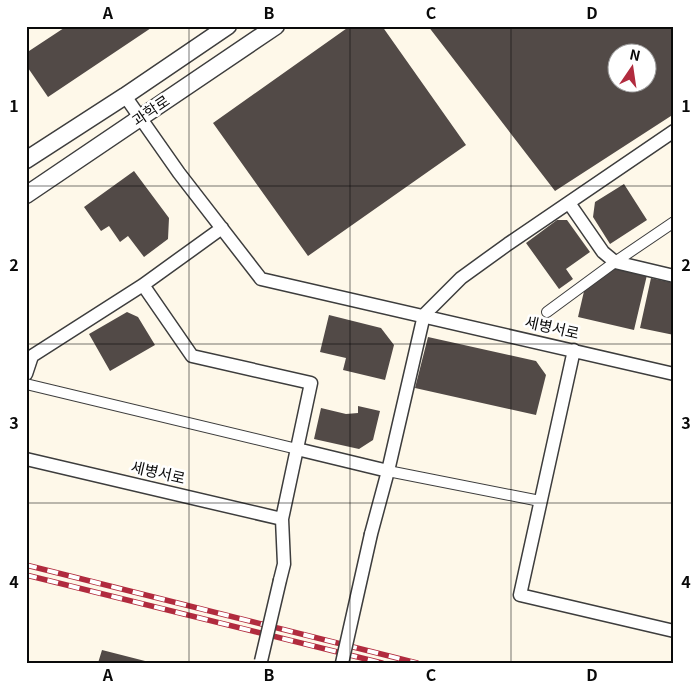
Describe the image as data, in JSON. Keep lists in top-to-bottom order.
{
  "streets": {
    "street": ["과학로", "세병서로"]
  },
  "crossings": [
    ["과학로", "세병서로"]
  ],
  "north": "top",
  "grid": {
    "columns": [
      "A",
      "B",
      "C",
      "D"
    ],
    "rows": [
      "1",
      "2",
      "3",
      "4"
    ]
  }
}
